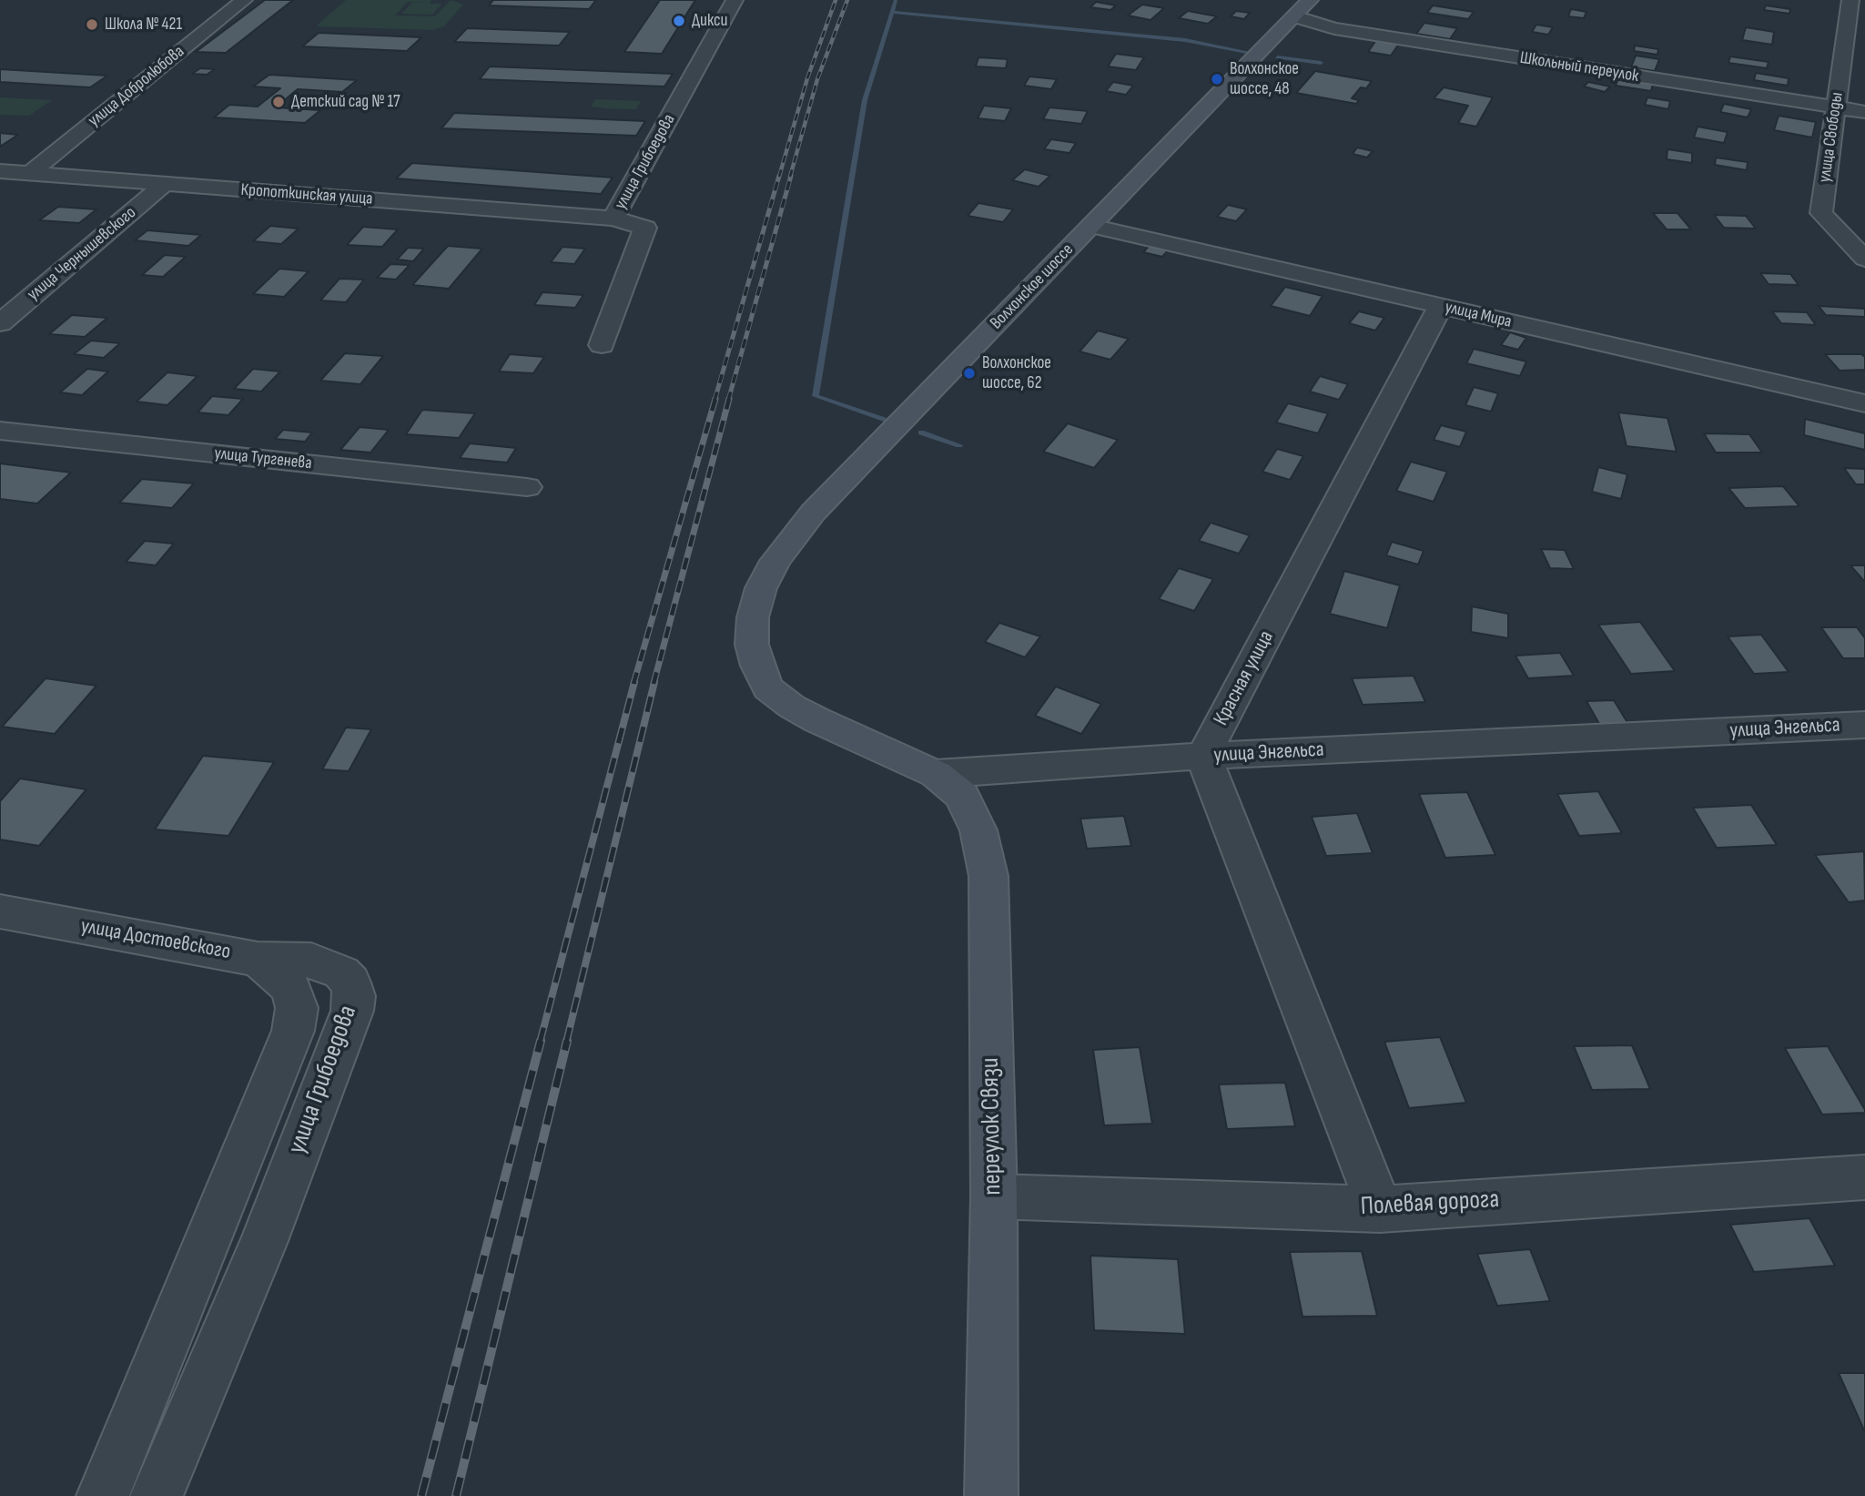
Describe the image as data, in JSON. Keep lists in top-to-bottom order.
{
  "streets": {
    "street": [
      "Школьный переулок",
      "улица Добролюбова",
      "улица Свободы",
      "улица Грибоедова",
      "Кропоткинская улица",
      "улица Чернышевского",
      "Волхонское шоссе",
      "улица Мира",
      "улица Тургенева",
      "Красная улица",
      "улица Энгельса",
      "улица Достоевского",
      "переулок Связи",
      "Полевая дорога"
    ]
  },
  "crossings": [
    ["Школьный переулок", "улица Свободы"],
    ["Школьный переулок", "Волхонское шоссе"],
    ["улица Добролюбова", "Кропоткинская улица"],
    ["улица Грибоедова", "Кропоткинская улица"],
    ["улица Грибоедова", "улица Достоевского"],
    ["Кропоткинская улица", "улица Чернышевского"],
    ["Волхонское шоссе", "улица Мира"],
    ["Волхонское шоссе", "улица Энгельса"],
    ["улица Мира", "Красная улица"],
    ["Красная улица", "улица Энгельса"],
    ["улица Энгельса", "переулок Связи"],
    ["переулок Связи", "Полевая дорога"]
  ],
  "places": [
    "Дикси",
    "Школа № 421",
    "Волхонское шоссе, 48",
    "Детский сад № 17",
    "Волхонское шоссе, 62"
  ]
}
